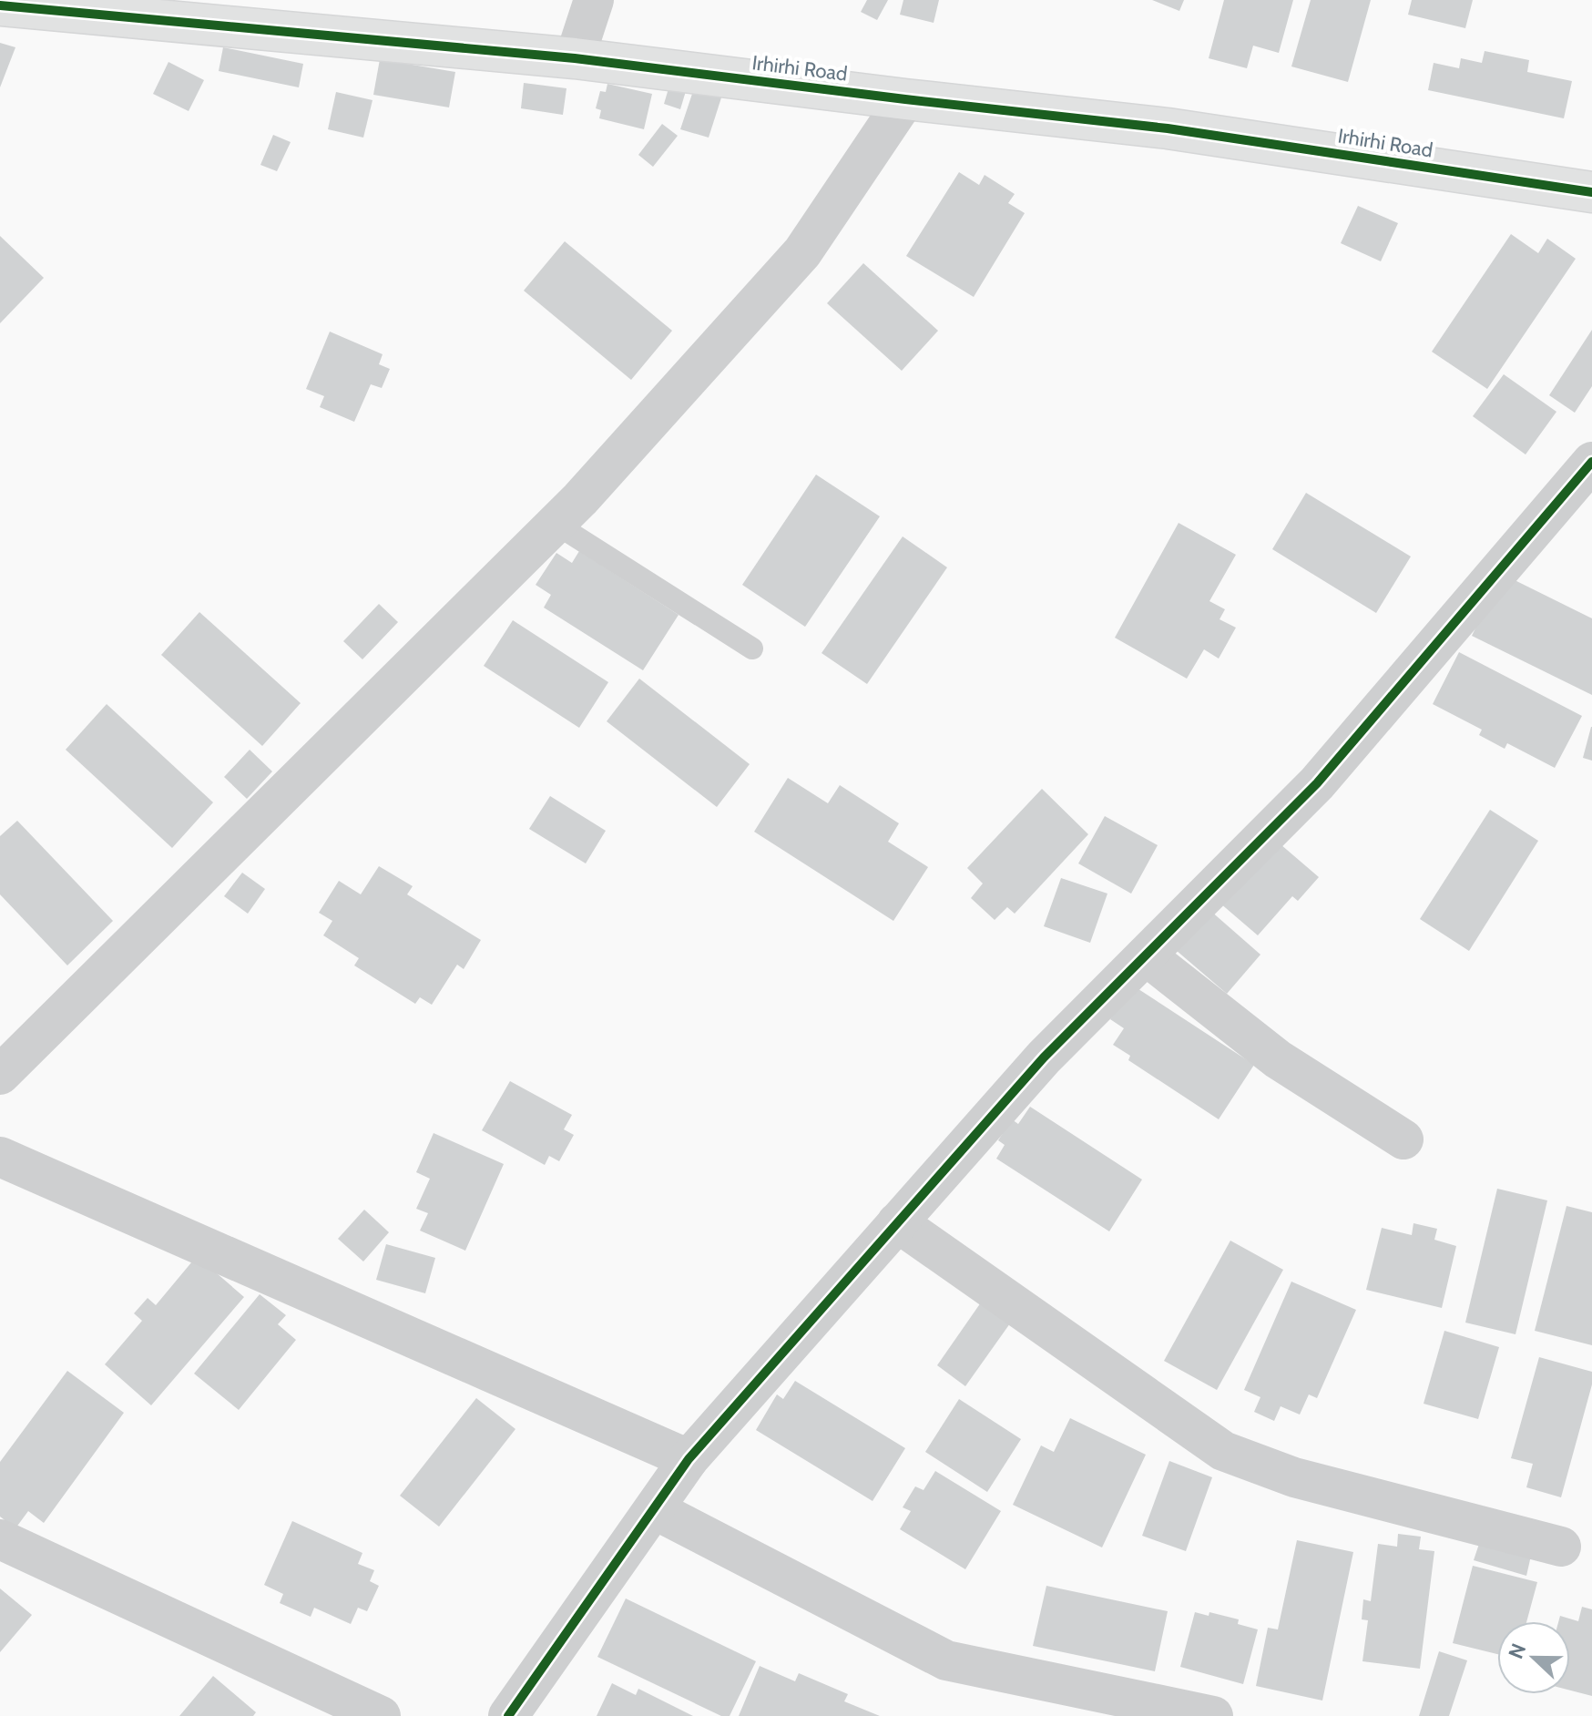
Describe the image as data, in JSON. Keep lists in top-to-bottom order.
{
  "streets": {
    "street": ["Irhirhi Road"]
  },
  "north": "left"
}
